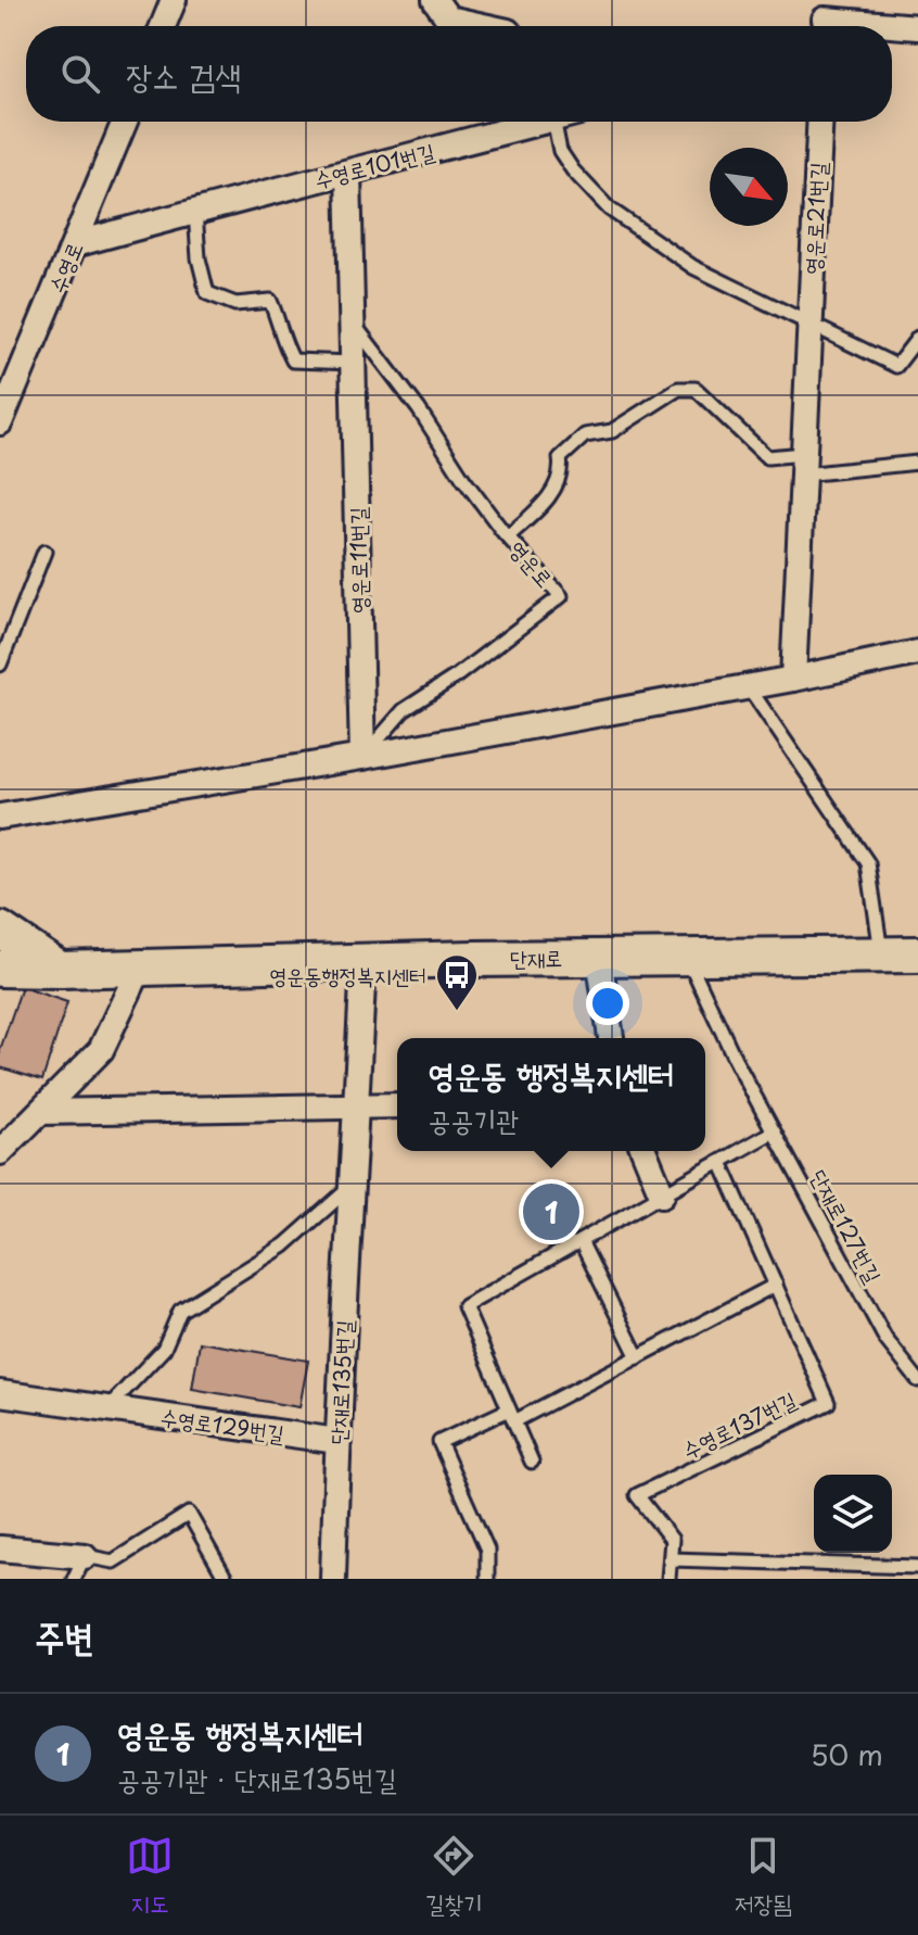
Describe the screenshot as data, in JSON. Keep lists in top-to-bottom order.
{
  "streets": {
    "street": [
      "수영로101번길",
      "영운로21번길",
      "수영로",
      "영운로11번길",
      "단재로",
      "단재로135번길",
      "수영로129번길"
    ],
    "lane": ["영운로", "단재로127번길", "수영로137번길"]
  },
  "crossings": [
    ["수영로101번길", "영운로21번길"],
    ["수영로101번길", "수영로"],
    ["수영로101번길", "영운로11번길"],
    ["영운로11번길", "영운로"],
    ["단재로", "단재로127번길"],
    ["단재로", "단재로135번길"],
    ["단재로135번길", "수영로129번길"]
  ],
  "places": {
    "bus stop": ["영운동행정복지센터"]
  },
  "north": "bottom right",
  "page": {
    "search": "장소 검색",
    "popup": ["영운동 행정복지센터", "공공기관"],
    "pins": "1",
    "heading": "주변",
    "list": [
      {
        "mark": "1",
        "name": "영운동 행정복지센터",
        "note": "공공기관 · 단재로135번길",
        "value": "50 m"
      }
    ],
    "nav": ["지도", "길찾기", "저장됨"]
  }
}
